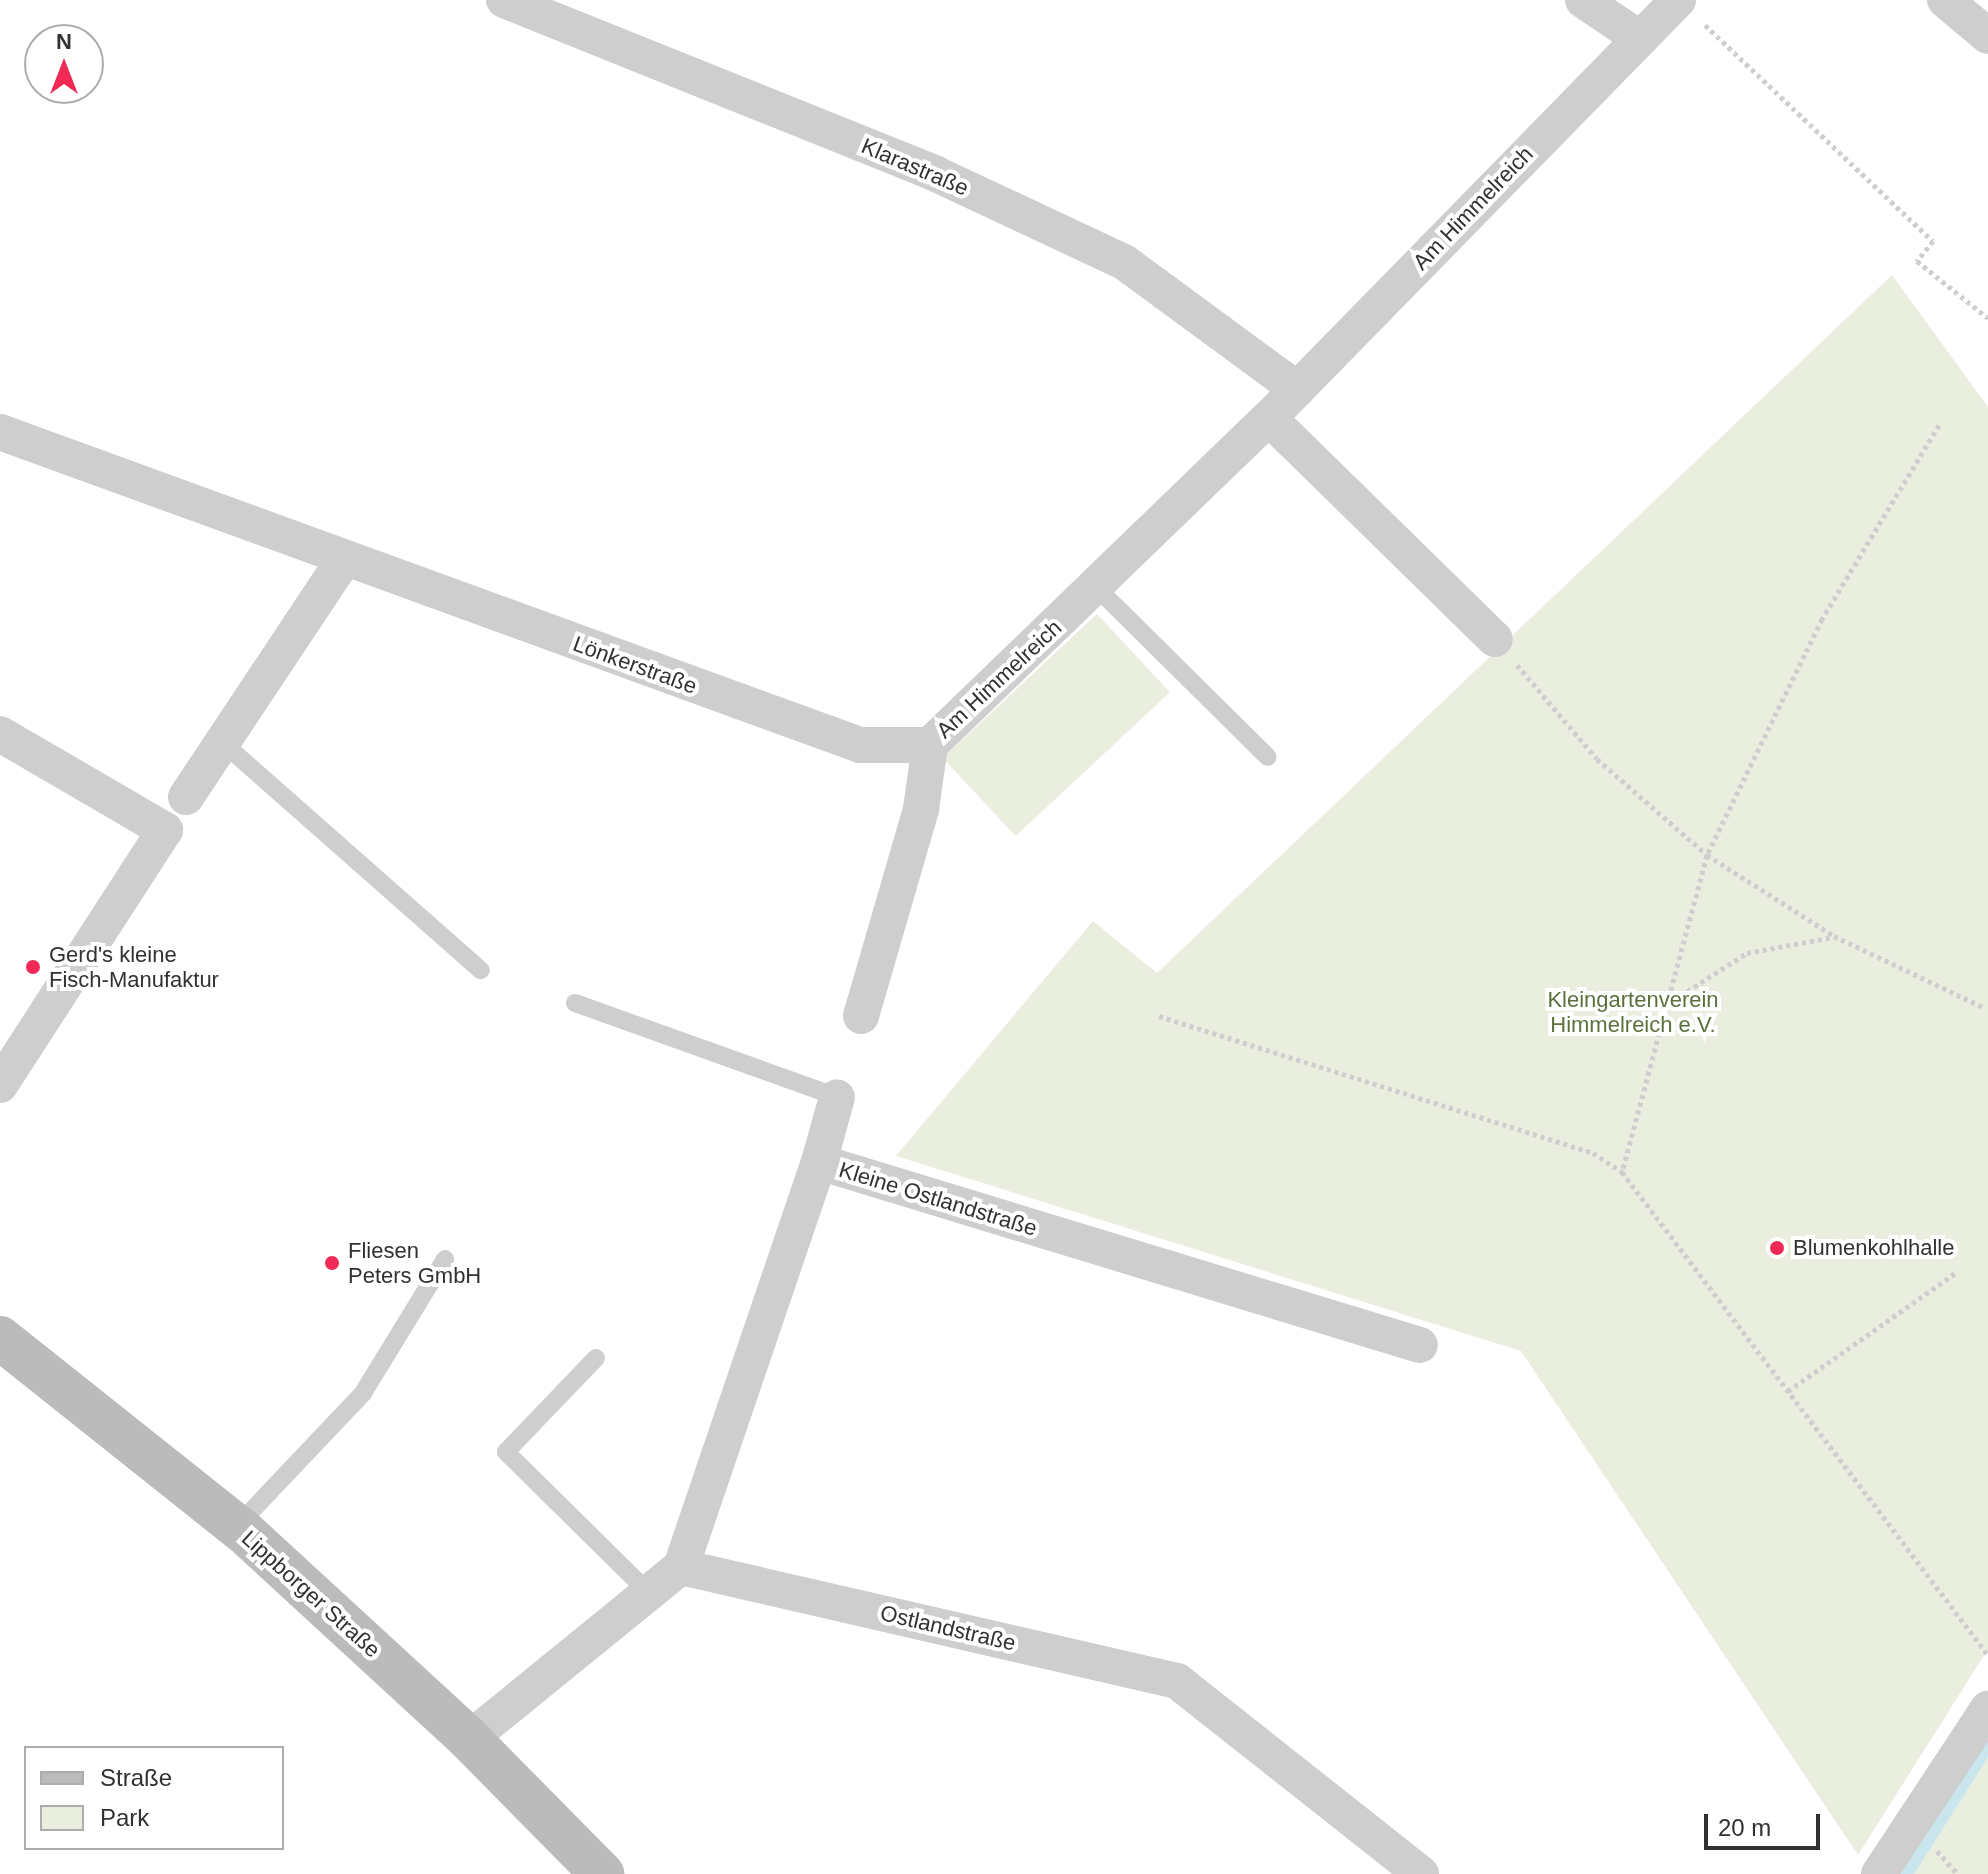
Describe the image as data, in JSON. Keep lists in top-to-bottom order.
{
  "streets": {
    "main road": ["Lippborger Straße"],
    "street": [
      "Klarastraße",
      "Am Himmelreich",
      "Lönkerstraße",
      "Kleine Ostlandstraße",
      "Ostlandstraße"
    ]
  },
  "crossings": [
    ["Klarastraße", "Am Himmelreich"],
    ["Am Himmelreich", "Lönkerstraße"],
    ["Kleine Ostlandstraße", "Ostlandstraße"]
  ],
  "parks": ["Kleingartenverein Himmelreich e.V."],
  "places": ["Gerd's kleine Fisch-Manufaktur", "Blumenkohlhalle", "Fliesen Peters GmbH"],
  "legend": ["Straße", "Park"],
  "scale_bar": "20 m",
  "north": "top"
}
